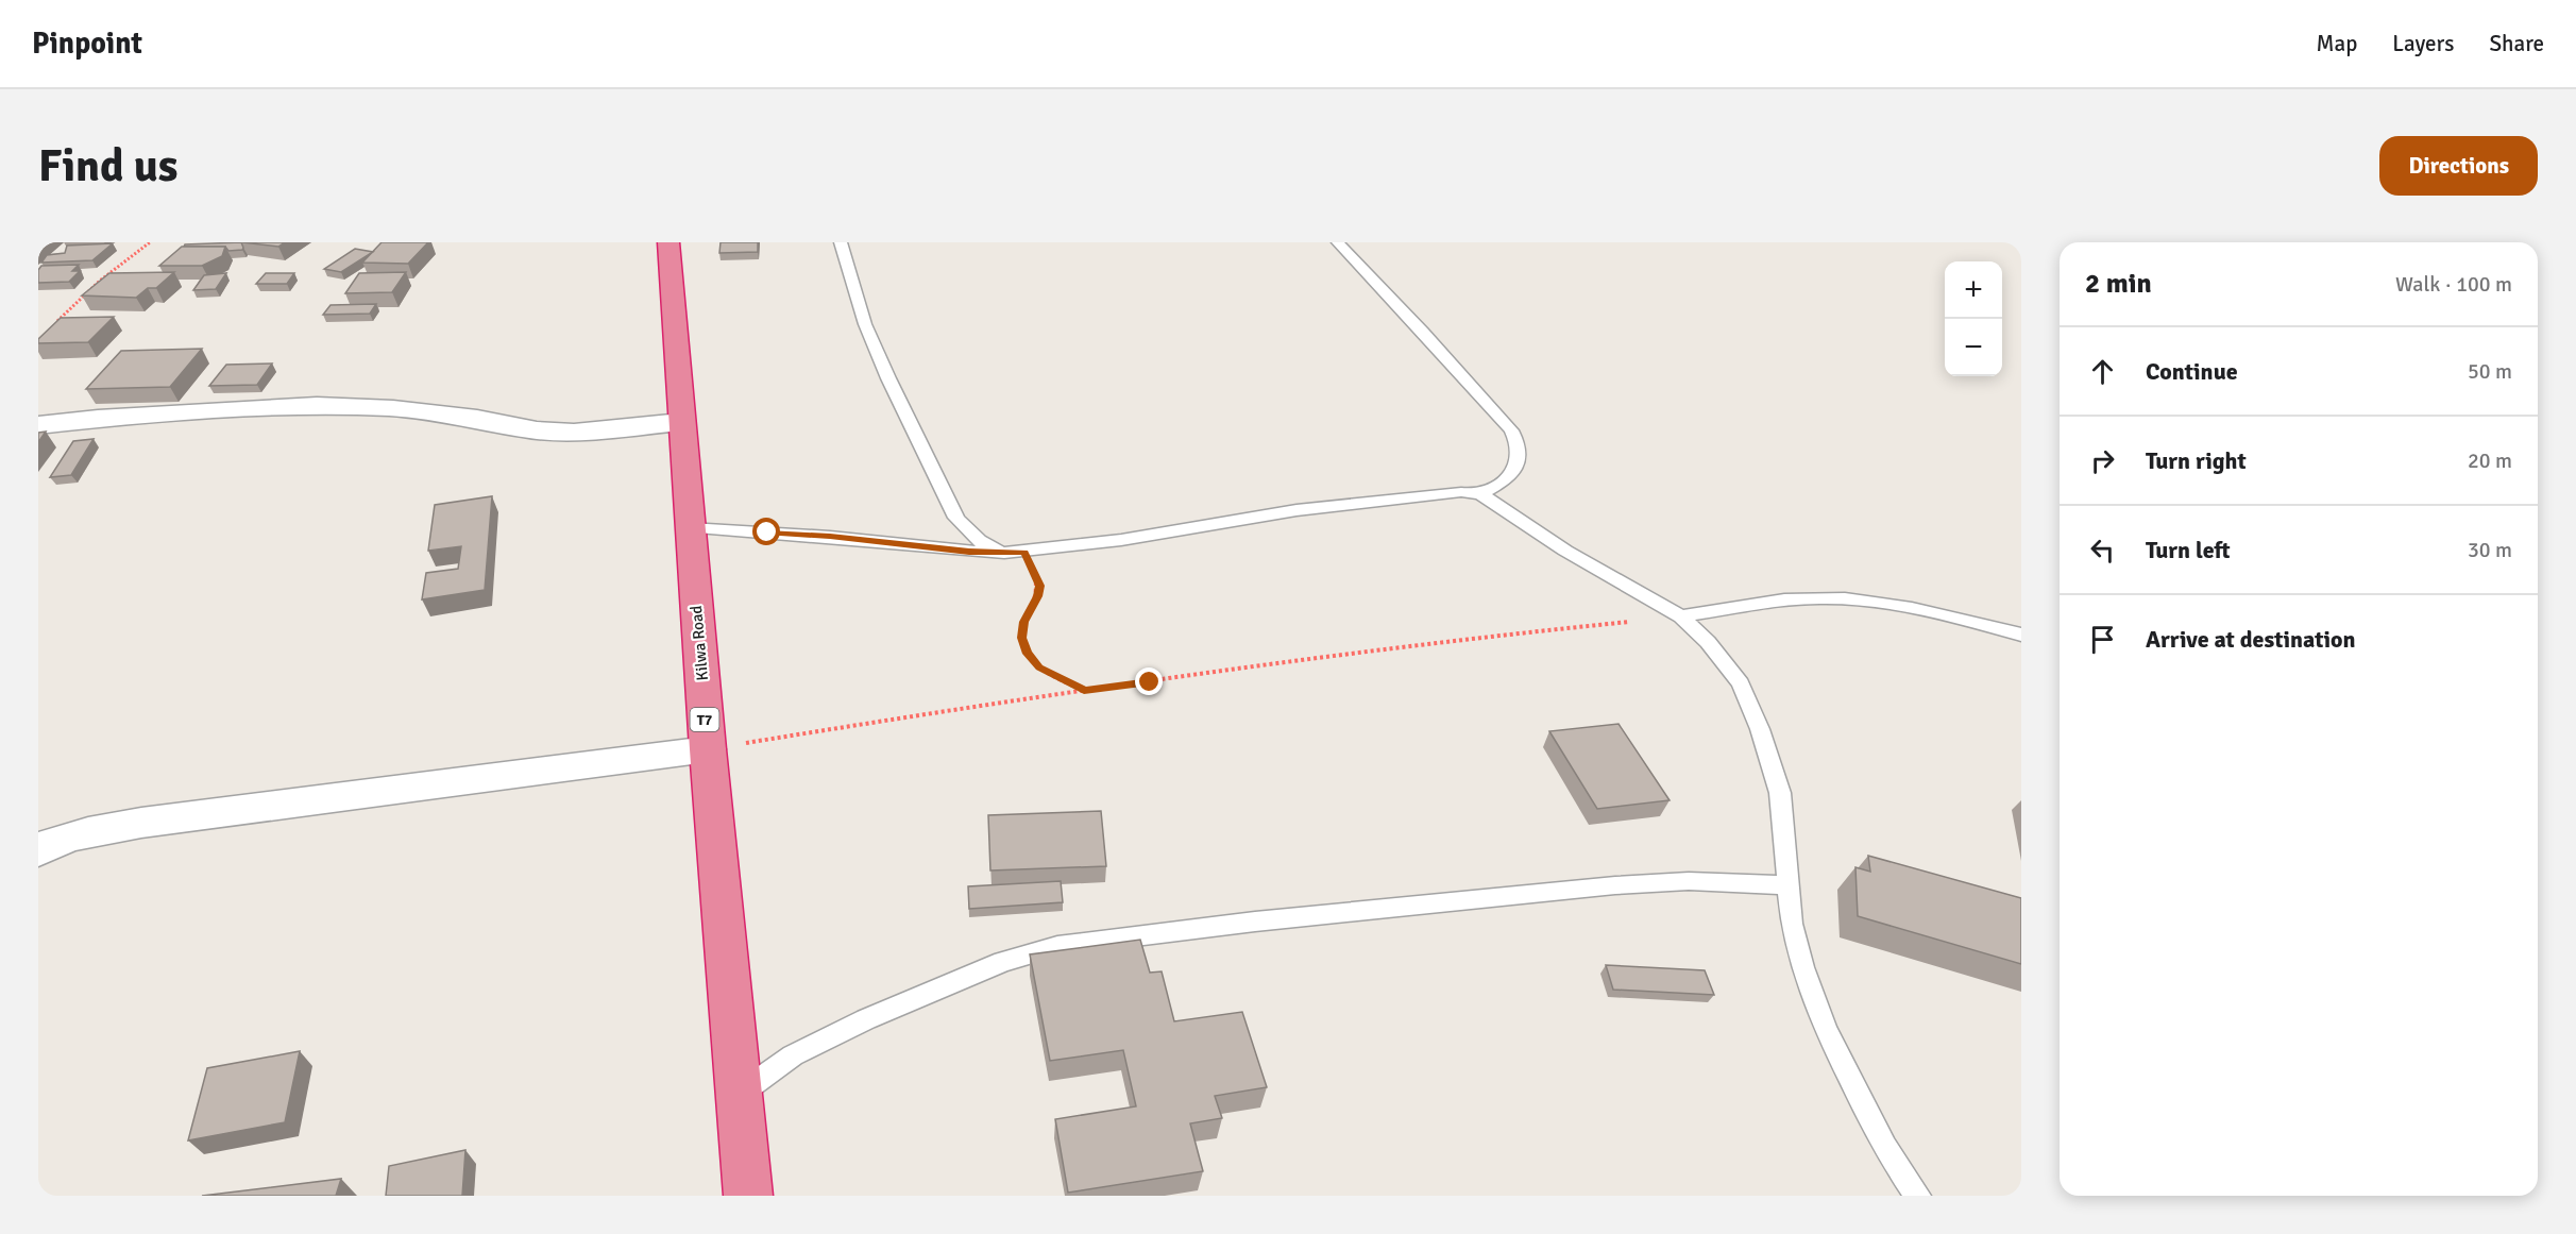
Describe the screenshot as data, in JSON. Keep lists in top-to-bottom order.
{
  "streets": {
    "highway": ["Kilwa Road", "T7"]
  },
  "page": {
    "header": "Pinpoint",
    "nav": ["Map", "Layers", "Share"],
    "buttons": "Directions",
    "title": "Find us",
    "heading": ["2 min", "Walk · 100 m"],
    "map_buttons": ["+", "−"],
    "list": [
      ["Continue", "50 m"],
      ["Turn right", "20 m"],
      ["Turn left", "30 m"],
      "Arrive at destination"
    ]
  }
}
